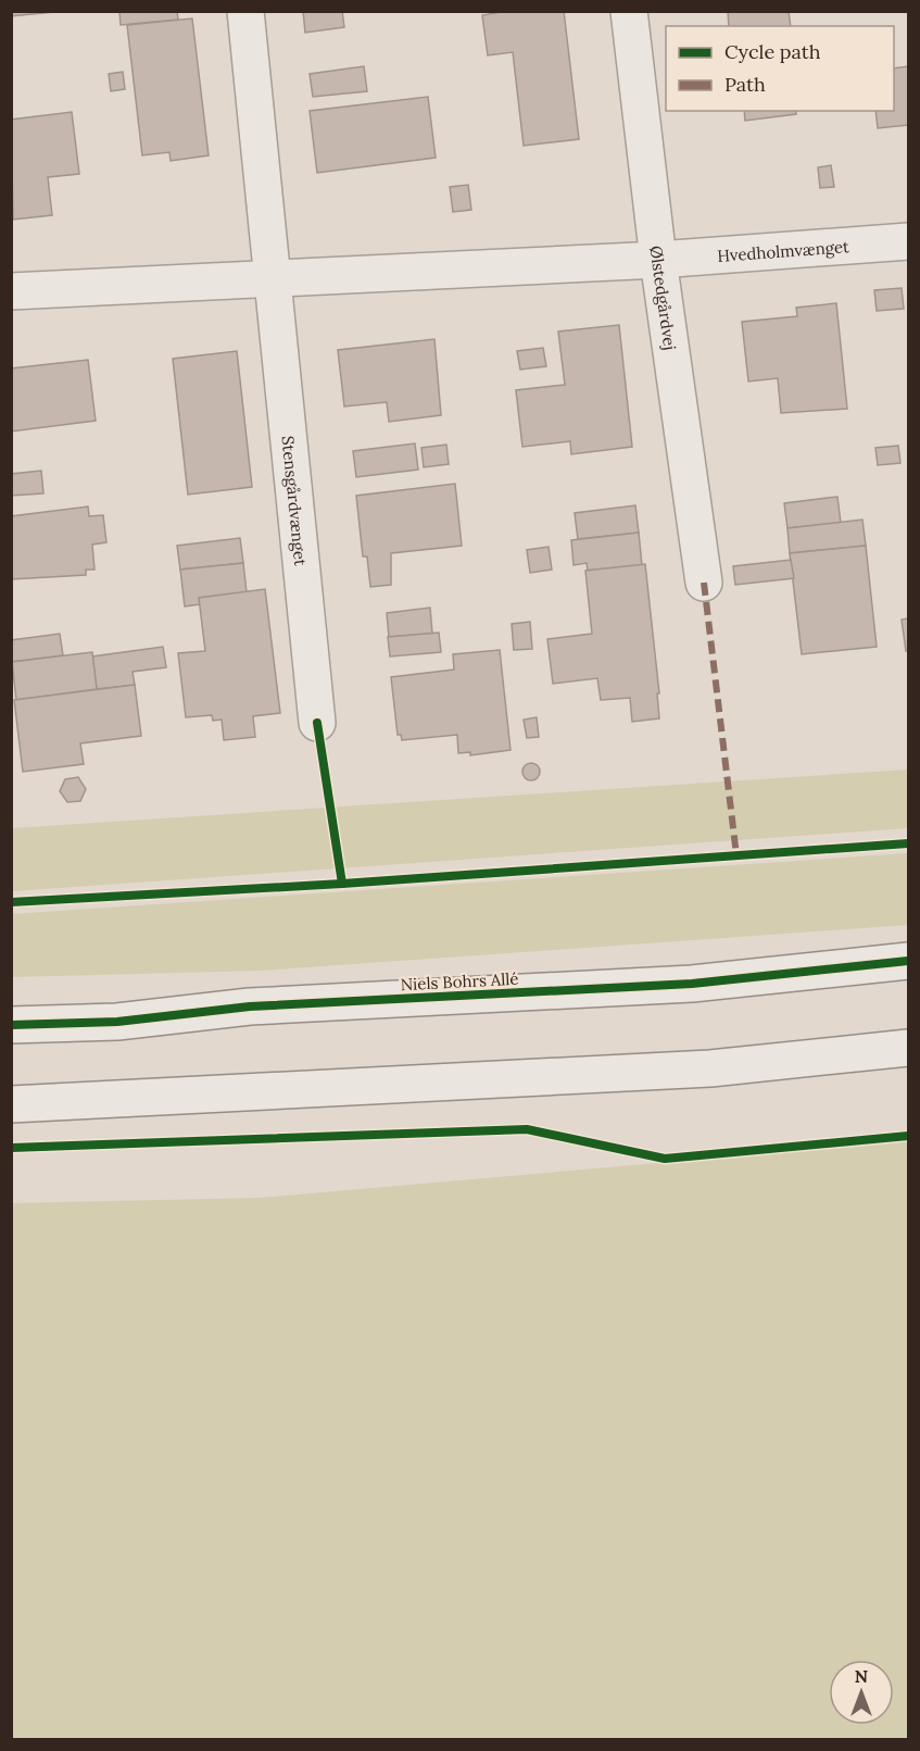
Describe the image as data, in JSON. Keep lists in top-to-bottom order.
{
  "streets": {
    "street": [
      "Hvedholmvænget",
      "Ølstedgårdvej",
      "Stensgårdvænget",
      "Niels Bohrs Allé"
    ]
  },
  "crossings": [
    ["Hvedholmvænget", "Ølstedgårdvej"]
  ],
  "legend": ["Cycle path", "Path"],
  "north": "top"
}
